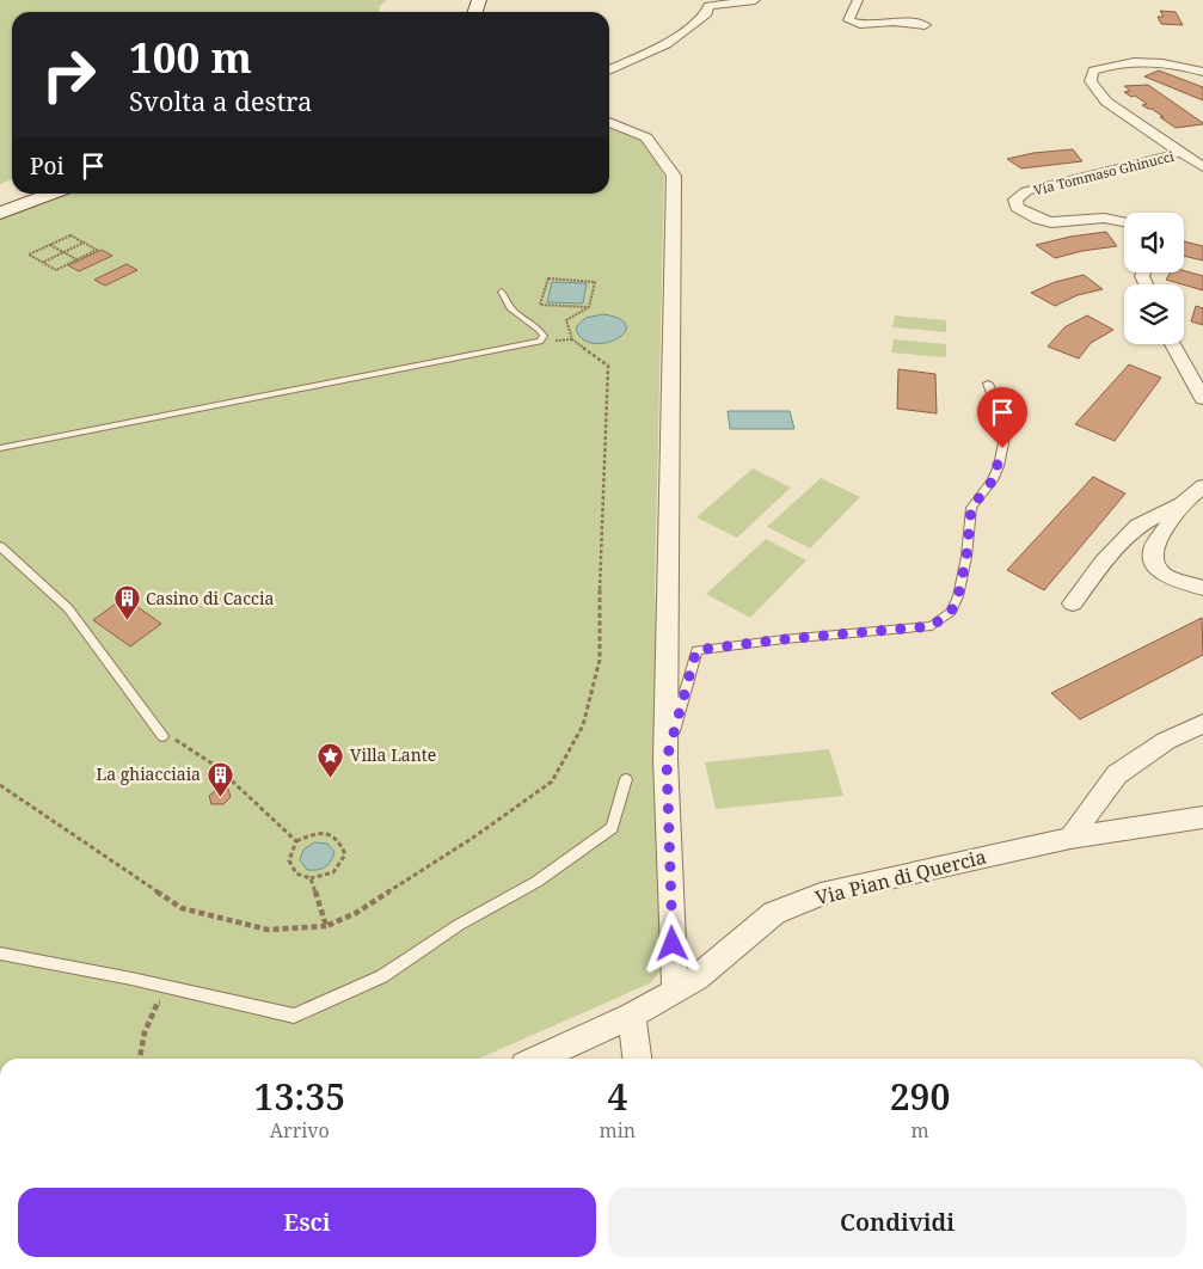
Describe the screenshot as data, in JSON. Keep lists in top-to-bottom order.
{
  "streets": {
    "street": ["Via Tommaso Ghinucci", "Via Pian di Quercia"]
  },
  "places": {
    "building": ["Casino di Caccia", "La ghiacciaia"],
    "place": ["Villa Lante"]
  },
  "page": {
    "turn": ["100 m", "Svolta a destra"],
    "then": "Poi",
    "eta": [
      "13:35",
      "Arrivo",
      "4",
      "min",
      "290",
      "m"
    ],
    "buttons": ["Esci", "Condividi"]
  }
}
